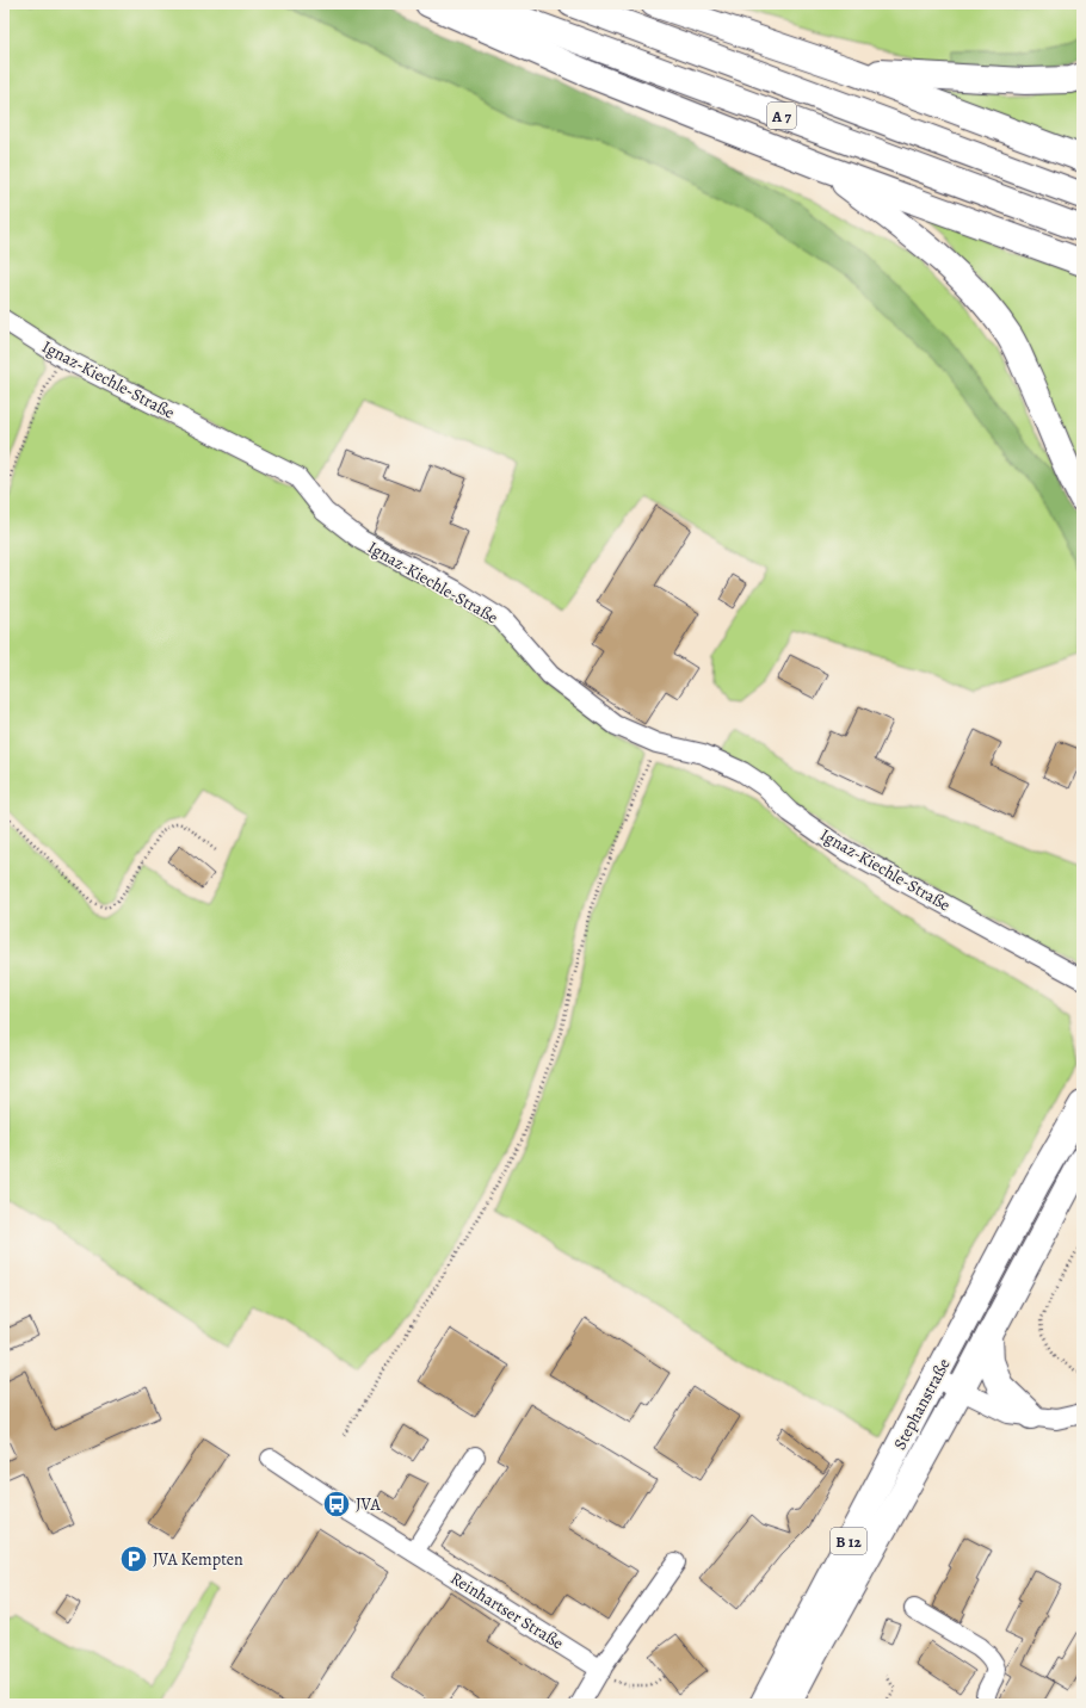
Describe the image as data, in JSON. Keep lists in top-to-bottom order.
{
  "streets": {
    "main road": ["A 7", "Stephanstraße", "B 12"],
    "street": ["Ignaz-Kiechle-Straße", "Reinhartser Straße"]
  },
  "places": {
    "bus stop": ["JVA"],
    "parking": ["JVA Kempten"]
  }
}
